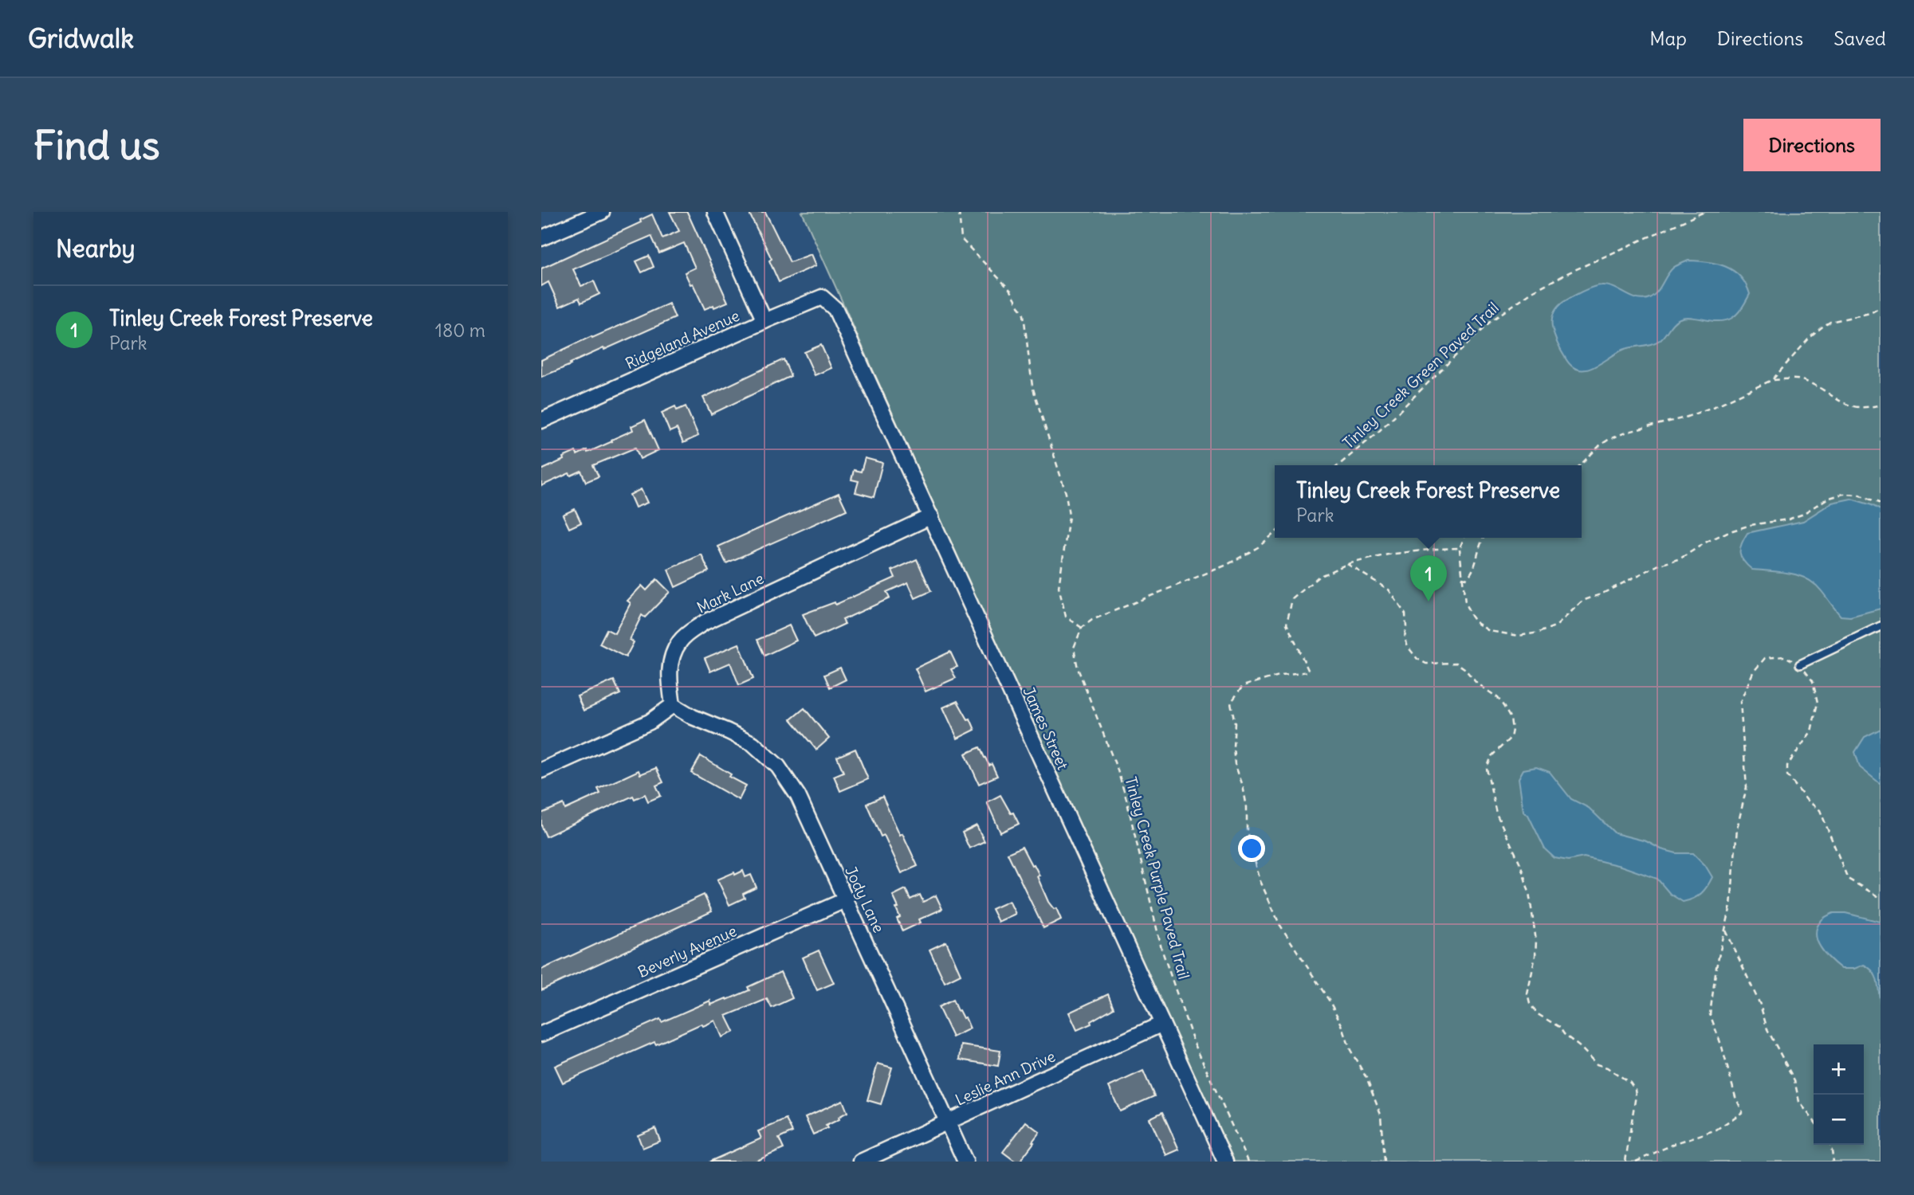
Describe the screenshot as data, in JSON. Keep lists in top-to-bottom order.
{
  "streets": {
    "street": [
      "Ridgeland Avenue",
      "Mark Lane",
      "James Street",
      "Jody Lane",
      "Beverly Avenue",
      "Leslie Ann Drive"
    ],
    "path": ["Tinley Creek Green Paved Trail", "Tinley Creek Purple Paved Trail"]
  },
  "crossings": [
    ["Ridgeland Avenue", "James Street"],
    ["Mark Lane", "James Street"],
    ["Mark Lane", "Jody Lane"],
    ["James Street", "Leslie Ann Drive"],
    ["Jody Lane", "Beverly Avenue"],
    ["Jody Lane", "Leslie Ann Drive"]
  ],
  "page": {
    "header": "Gridwalk",
    "nav": ["Map", "Directions", "Saved"],
    "buttons": "Directions",
    "title": "Find us",
    "heading": "Nearby",
    "list": [
      {
        "mark": "1",
        "name": "Tinley Creek Forest Preserve",
        "note": "Park",
        "value": "180 m"
      }
    ],
    "popup": ["Tinley Creek Forest Preserve", "Park"],
    "pins": "1",
    "map_buttons": ["+", "−"]
  }
}
